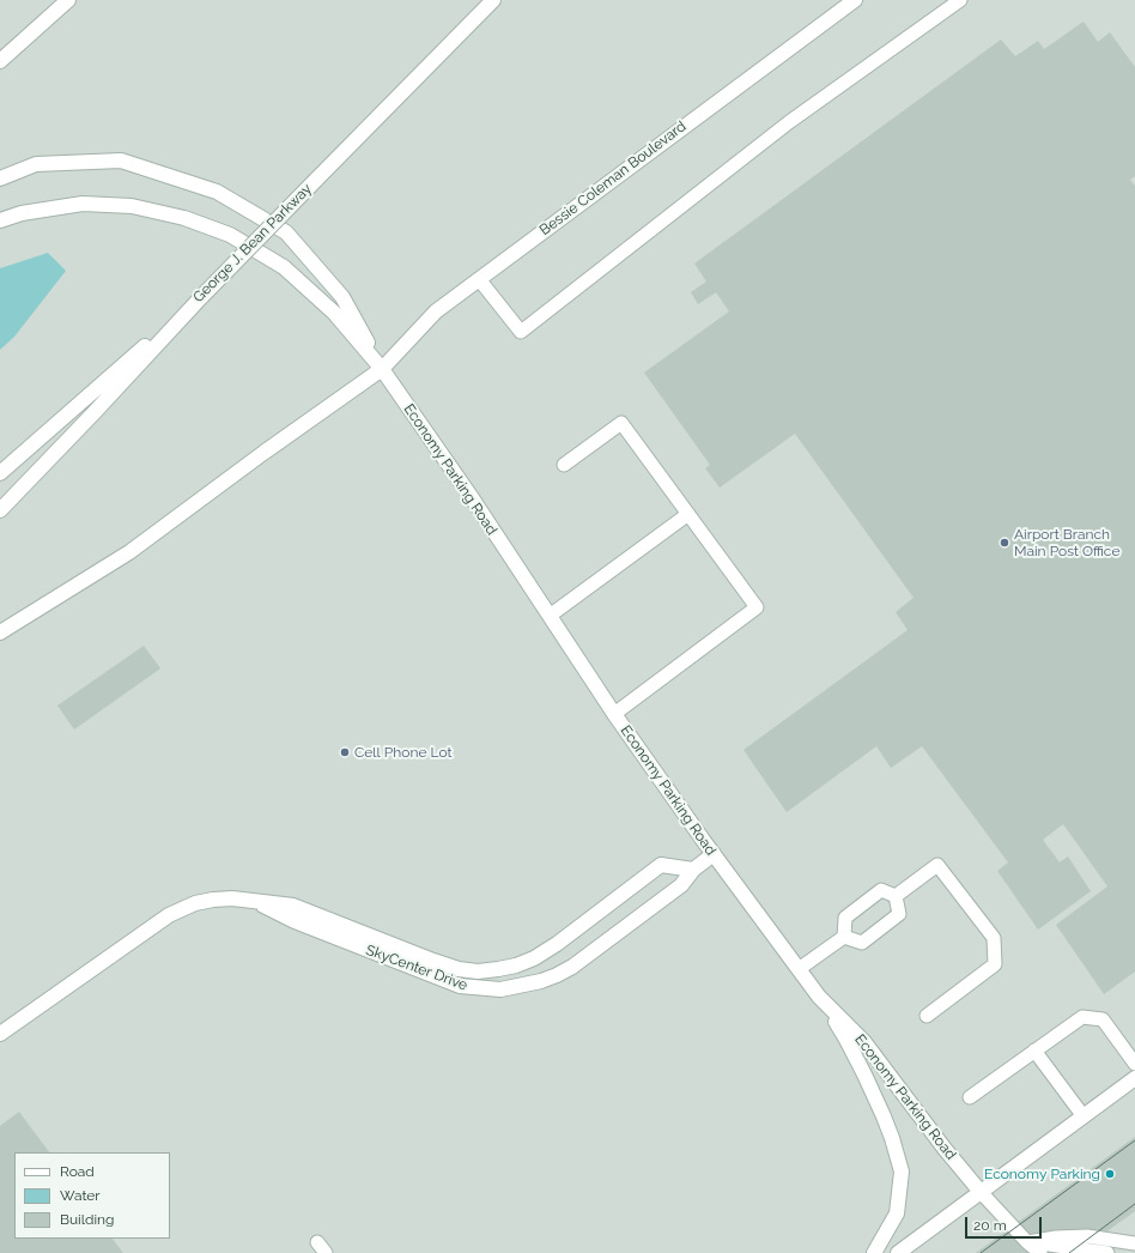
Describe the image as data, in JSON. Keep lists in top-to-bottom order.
{
  "streets": {
    "street": [
      "Bessie Coleman Boulevard",
      "George J. Bean Parkway",
      "Economy Parking Road",
      "SkyCenter Drive"
    ]
  },
  "crossings": [
    ["Bessie Coleman Boulevard", "Economy Parking Road"],
    ["Economy Parking Road", "SkyCenter Drive"]
  ],
  "places": ["Airport Branch Main Post Office", "Cell Phone Lot", "Economy Parking"],
  "legend": ["Road", "Water", "Building"],
  "scale_bar": "20 m"
}
